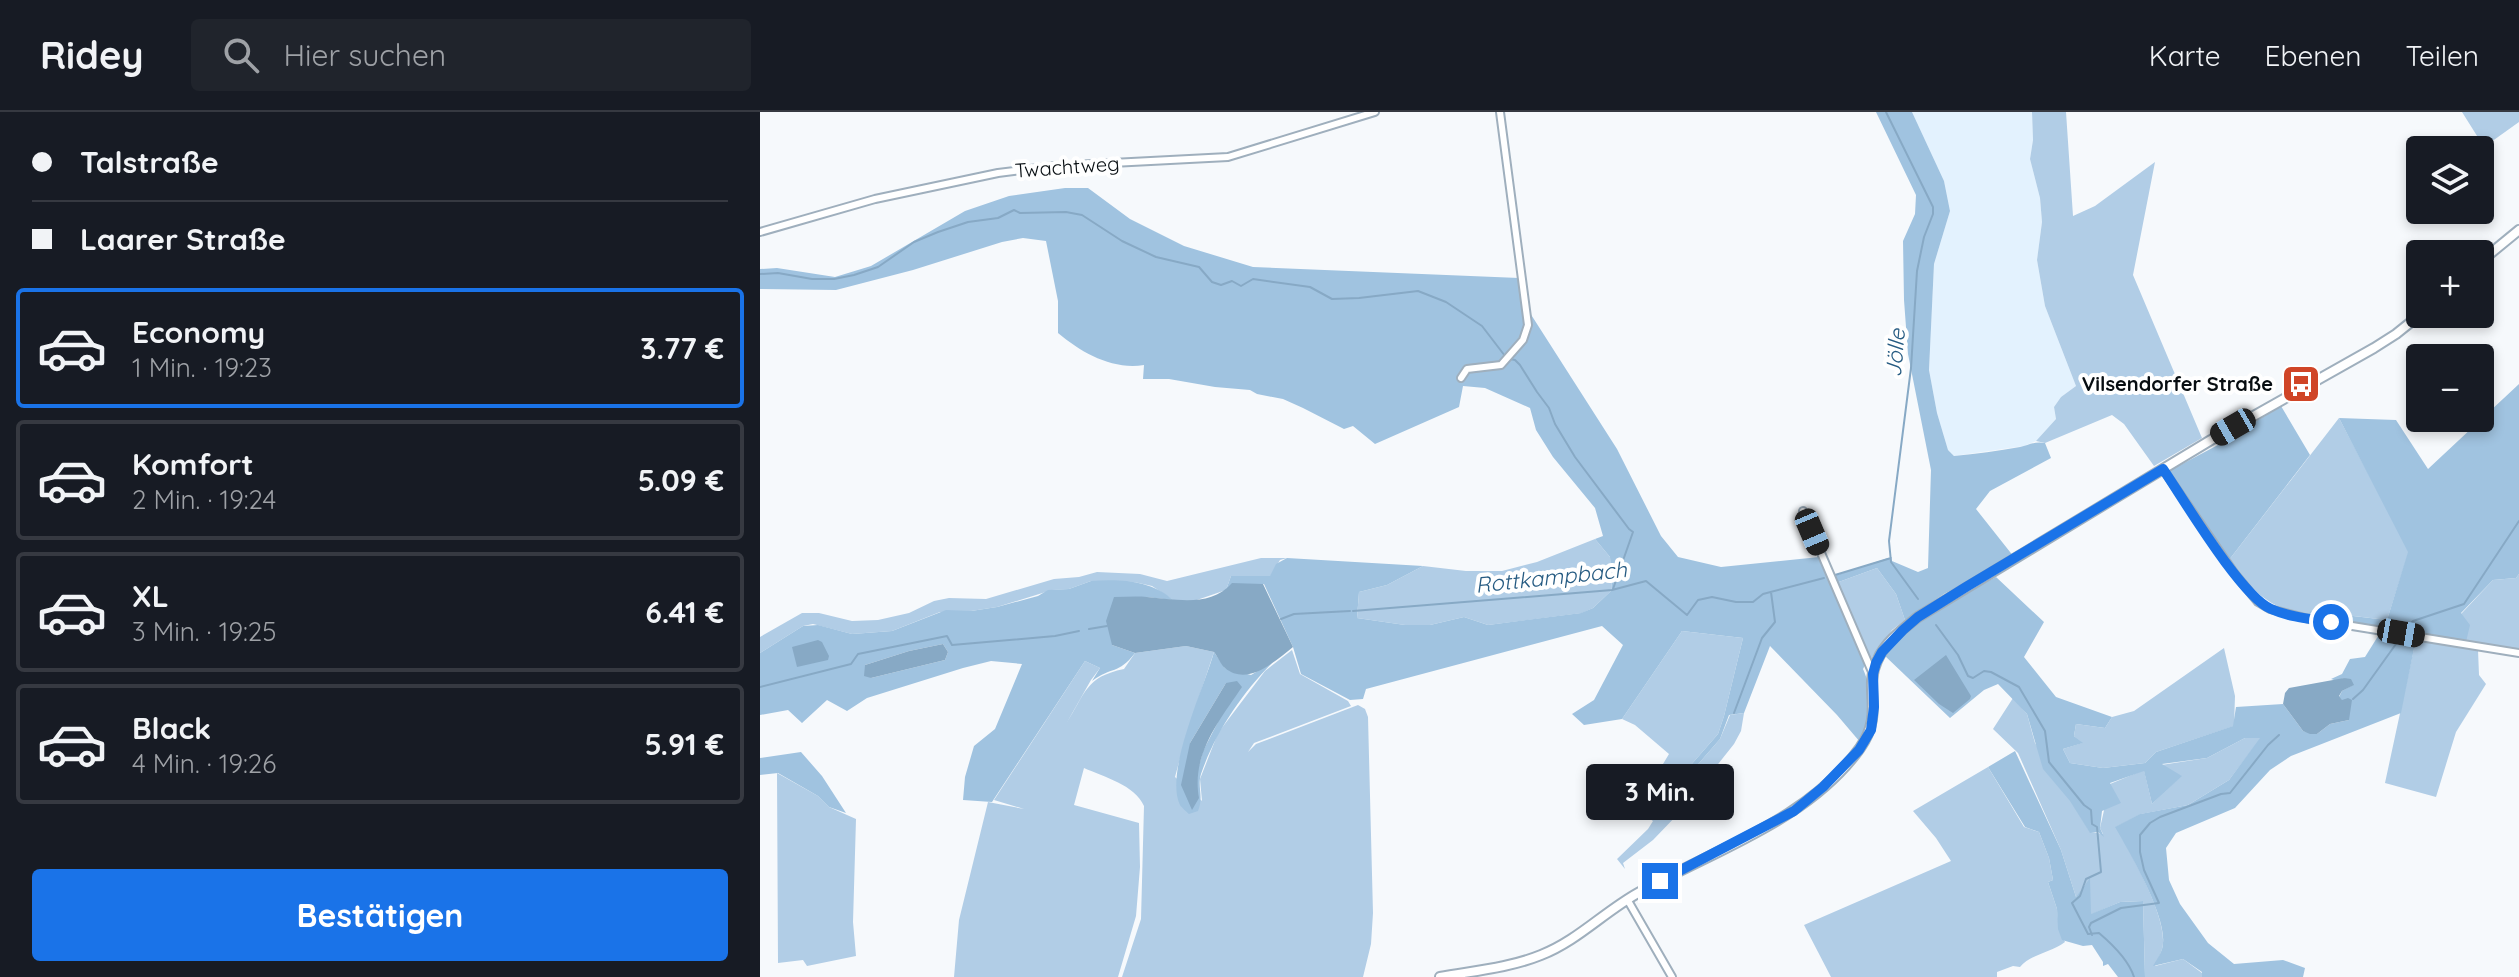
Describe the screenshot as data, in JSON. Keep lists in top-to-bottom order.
{
  "streets": {
    "street": ["Twachtweg"]
  },
  "water": ["Jölle", "Rottkampbach"],
  "places": {
    "bus stop": ["Vilsendorfer Straße"]
  },
  "page": {
    "header": "Ridey",
    "search": "Hier suchen",
    "nav": ["Karte", "Ebenen", "Teilen"],
    "banner": ["Talstraße", "Laarer Straße"],
    "map_buttons": ["+", "−"],
    "list": [
      {
        "name": "Economy",
        "note": "1 Min. · 19:23",
        "value": "3.77 €"
      },
      {
        "name": "Komfort",
        "note": "2 Min. · 19:24",
        "value": "5.09 €"
      },
      {
        "name": "XL",
        "note": "3 Min. · 19:25",
        "value": "6.41 €"
      },
      {
        "name": "Black",
        "note": "4 Min. · 19:26",
        "value": "5.91 €"
      }
    ],
    "bubble": "3 Min.",
    "buttons": "Bestätigen"
  }
}
